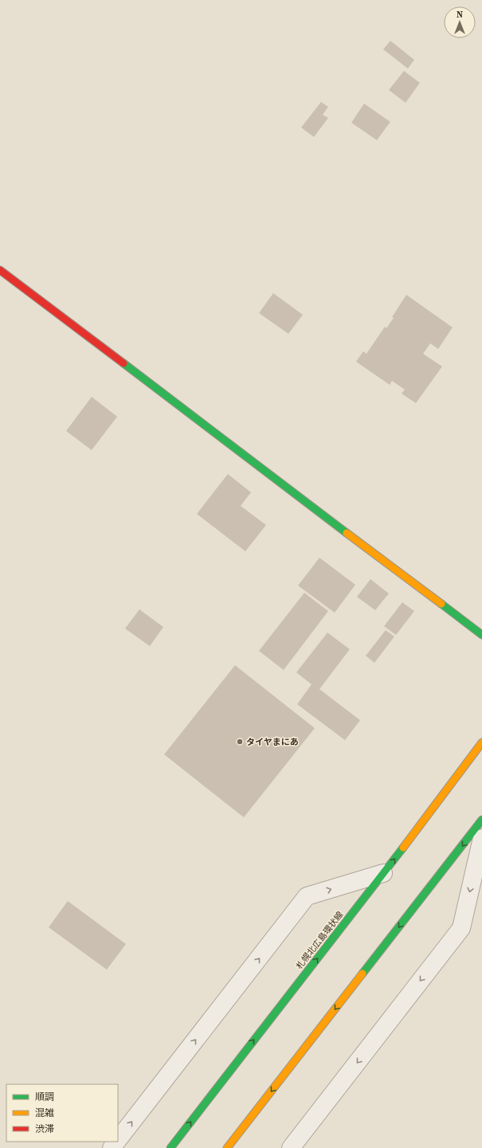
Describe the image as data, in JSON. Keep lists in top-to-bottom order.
{
  "streets": {
    "main road": ["札幌北広島環状線"]
  },
  "places": ["タイヤまにあ"],
  "legend": ["順調", "混雑", "渋滞"],
  "north": "top"
}
